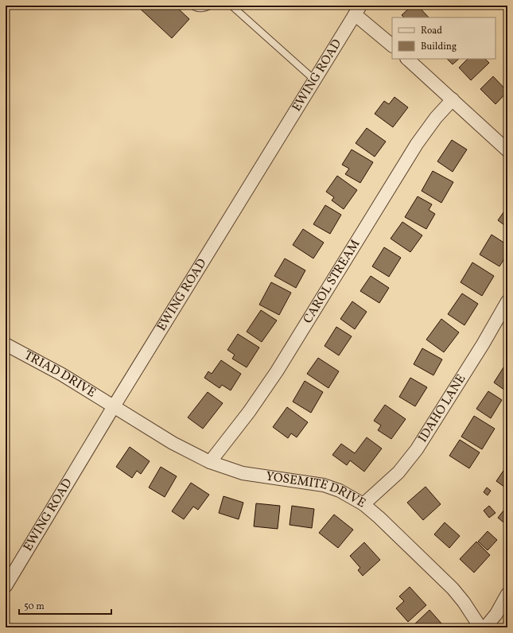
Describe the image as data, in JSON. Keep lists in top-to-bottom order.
{
  "streets": {
    "street": [
      "EWING ROAD",
      "CAROL STREAM",
      "TRIAD DRIVE",
      "IDAHO LANE",
      "YOSEMITE DRIVE"
    ]
  },
  "crossings": [
    ["EWING ROAD", "TRIAD DRIVE"],
    ["EWING ROAD", "YOSEMITE DRIVE"],
    ["CAROL STREAM", "YOSEMITE DRIVE"],
    ["TRIAD DRIVE", "YOSEMITE DRIVE"],
    ["IDAHO LANE", "YOSEMITE DRIVE"]
  ],
  "legend": ["Road", "Building"],
  "scale_bar": "50 m"
}
